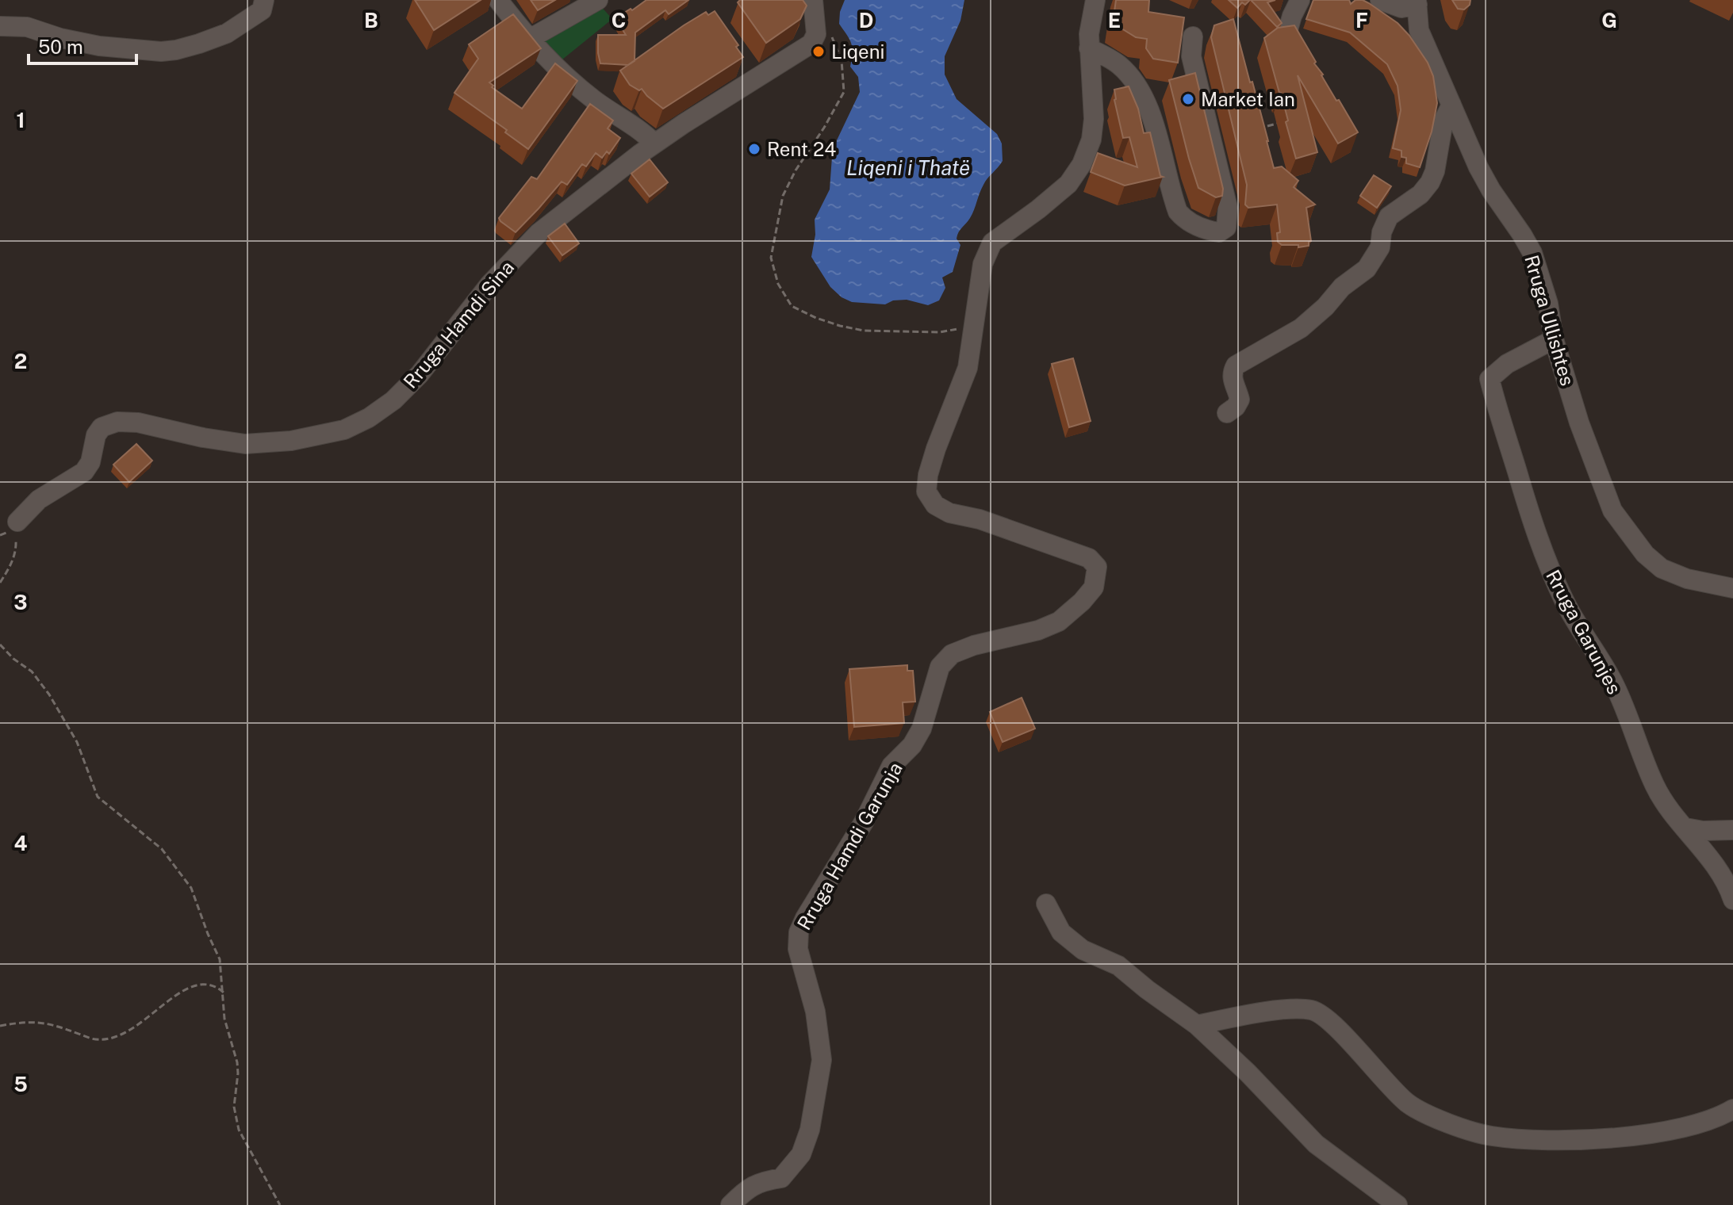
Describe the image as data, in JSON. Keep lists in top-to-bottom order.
{
  "streets": {
    "street": [
      "Rruga Ullishtes",
      "Rruga Hamdi Sina",
      "Rruga Garunjes",
      "Rruga Hamdi Garunja"
    ]
  },
  "crossings": [
    ["Rruga Ullishtes", "Rruga Garunjes"]
  ],
  "water": ["Liqeni i Thatë"],
  "places": ["Liqeni", "Market Ian", "Rent 24"],
  "scale_bar": "50 m",
  "grid": {
    "columns": [
      "B",
      "C",
      "D",
      "E",
      "F",
      "G"
    ],
    "rows": [
      "1",
      "2",
      "3",
      "4",
      "5"
    ]
  }
}
